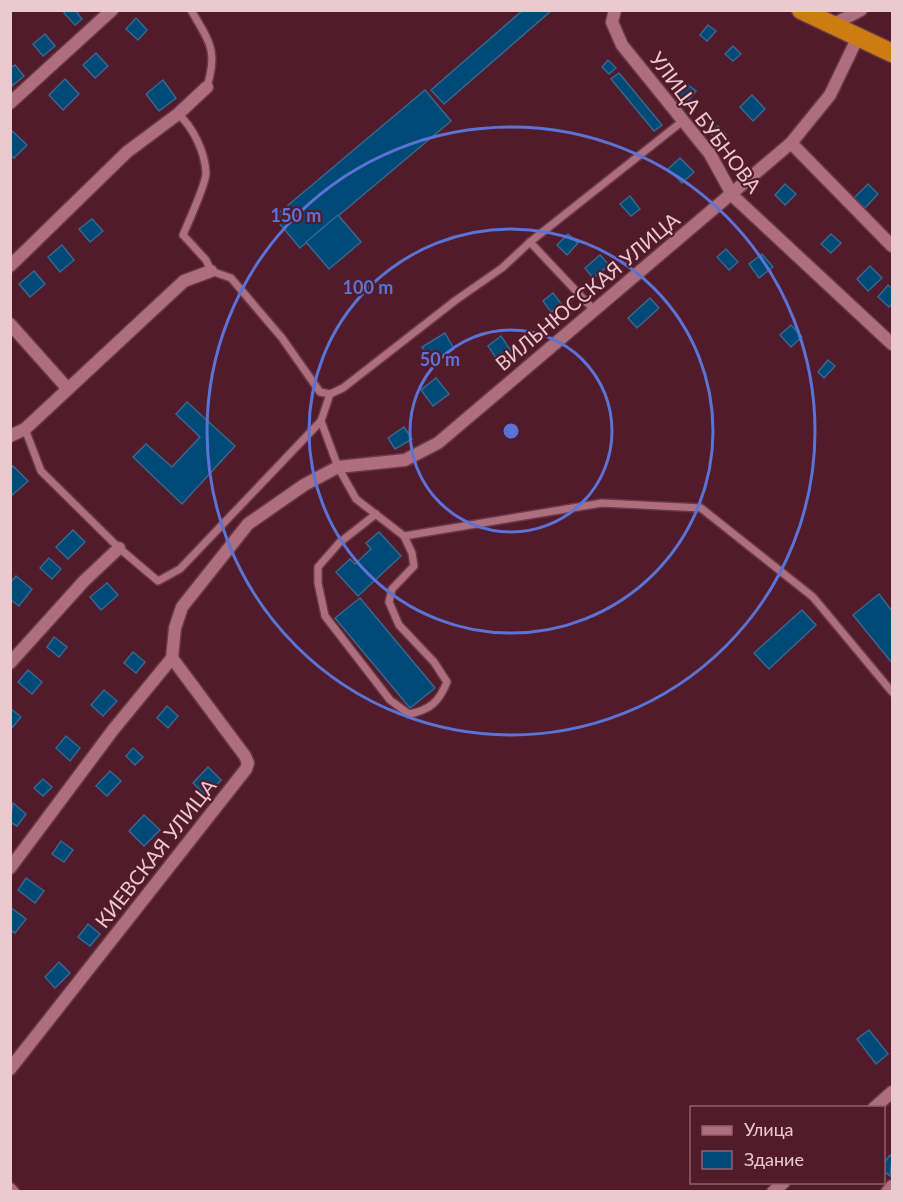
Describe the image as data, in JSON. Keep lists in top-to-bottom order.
{
  "streets": {
    "street": ["УЛИЦА БУБНОВА", "ВИЛЬНЮССКАЯ УЛИЦА", "КИЕВСКАЯ УЛИЦА"]
  },
  "crossings": [
    ["УЛИЦА БУБНОВА", "ВИЛЬНЮССКАЯ УЛИЦА"],
    ["ВИЛЬНЮССКАЯ УЛИЦА", "КИЕВСКАЯ УЛИЦА"]
  ],
  "legend": ["Улица", "Здание"],
  "rings": ["150 m", "100 m", "50 m"]
}
